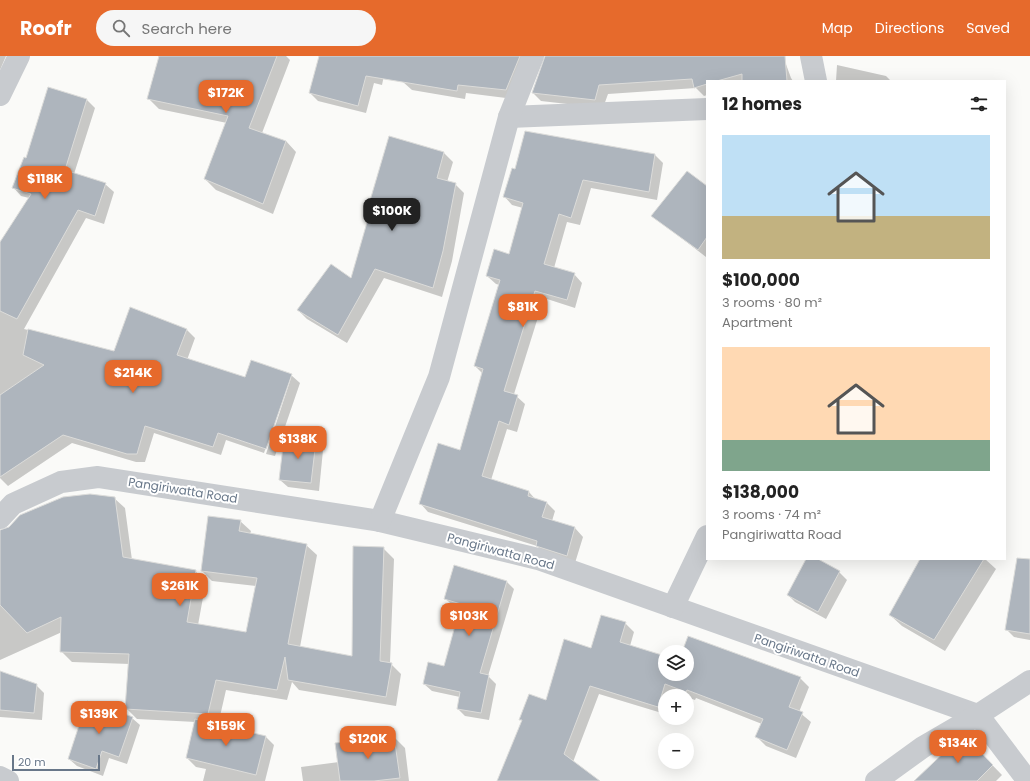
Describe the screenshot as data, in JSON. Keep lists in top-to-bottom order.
{
  "streets": {
    "street": ["Pangiriwatta Road"]
  },
  "scale_bar": "20 m",
  "page": {
    "header": "Roofr",
    "search": "Search here",
    "nav": ["Map", "Directions", "Saved"],
    "price": [
      "$172K",
      "$118K",
      "$100K",
      "$81K",
      "$214K",
      "$138K",
      "$261K",
      "$103K",
      "$139K",
      "$159K",
      "$120K",
      "$134K"
    ],
    "heading": "12 homes",
    "list": [
      {
        "name": "$100,000",
        "note": "3 rooms · 80 m² · Apartment"
      },
      {
        "name": "$138,000",
        "note": "3 rooms · 74 m² · Pangiriwatta Road"
      }
    ],
    "map_buttons": ["+", "−"],
    "scale": "20 m"
  }
}
